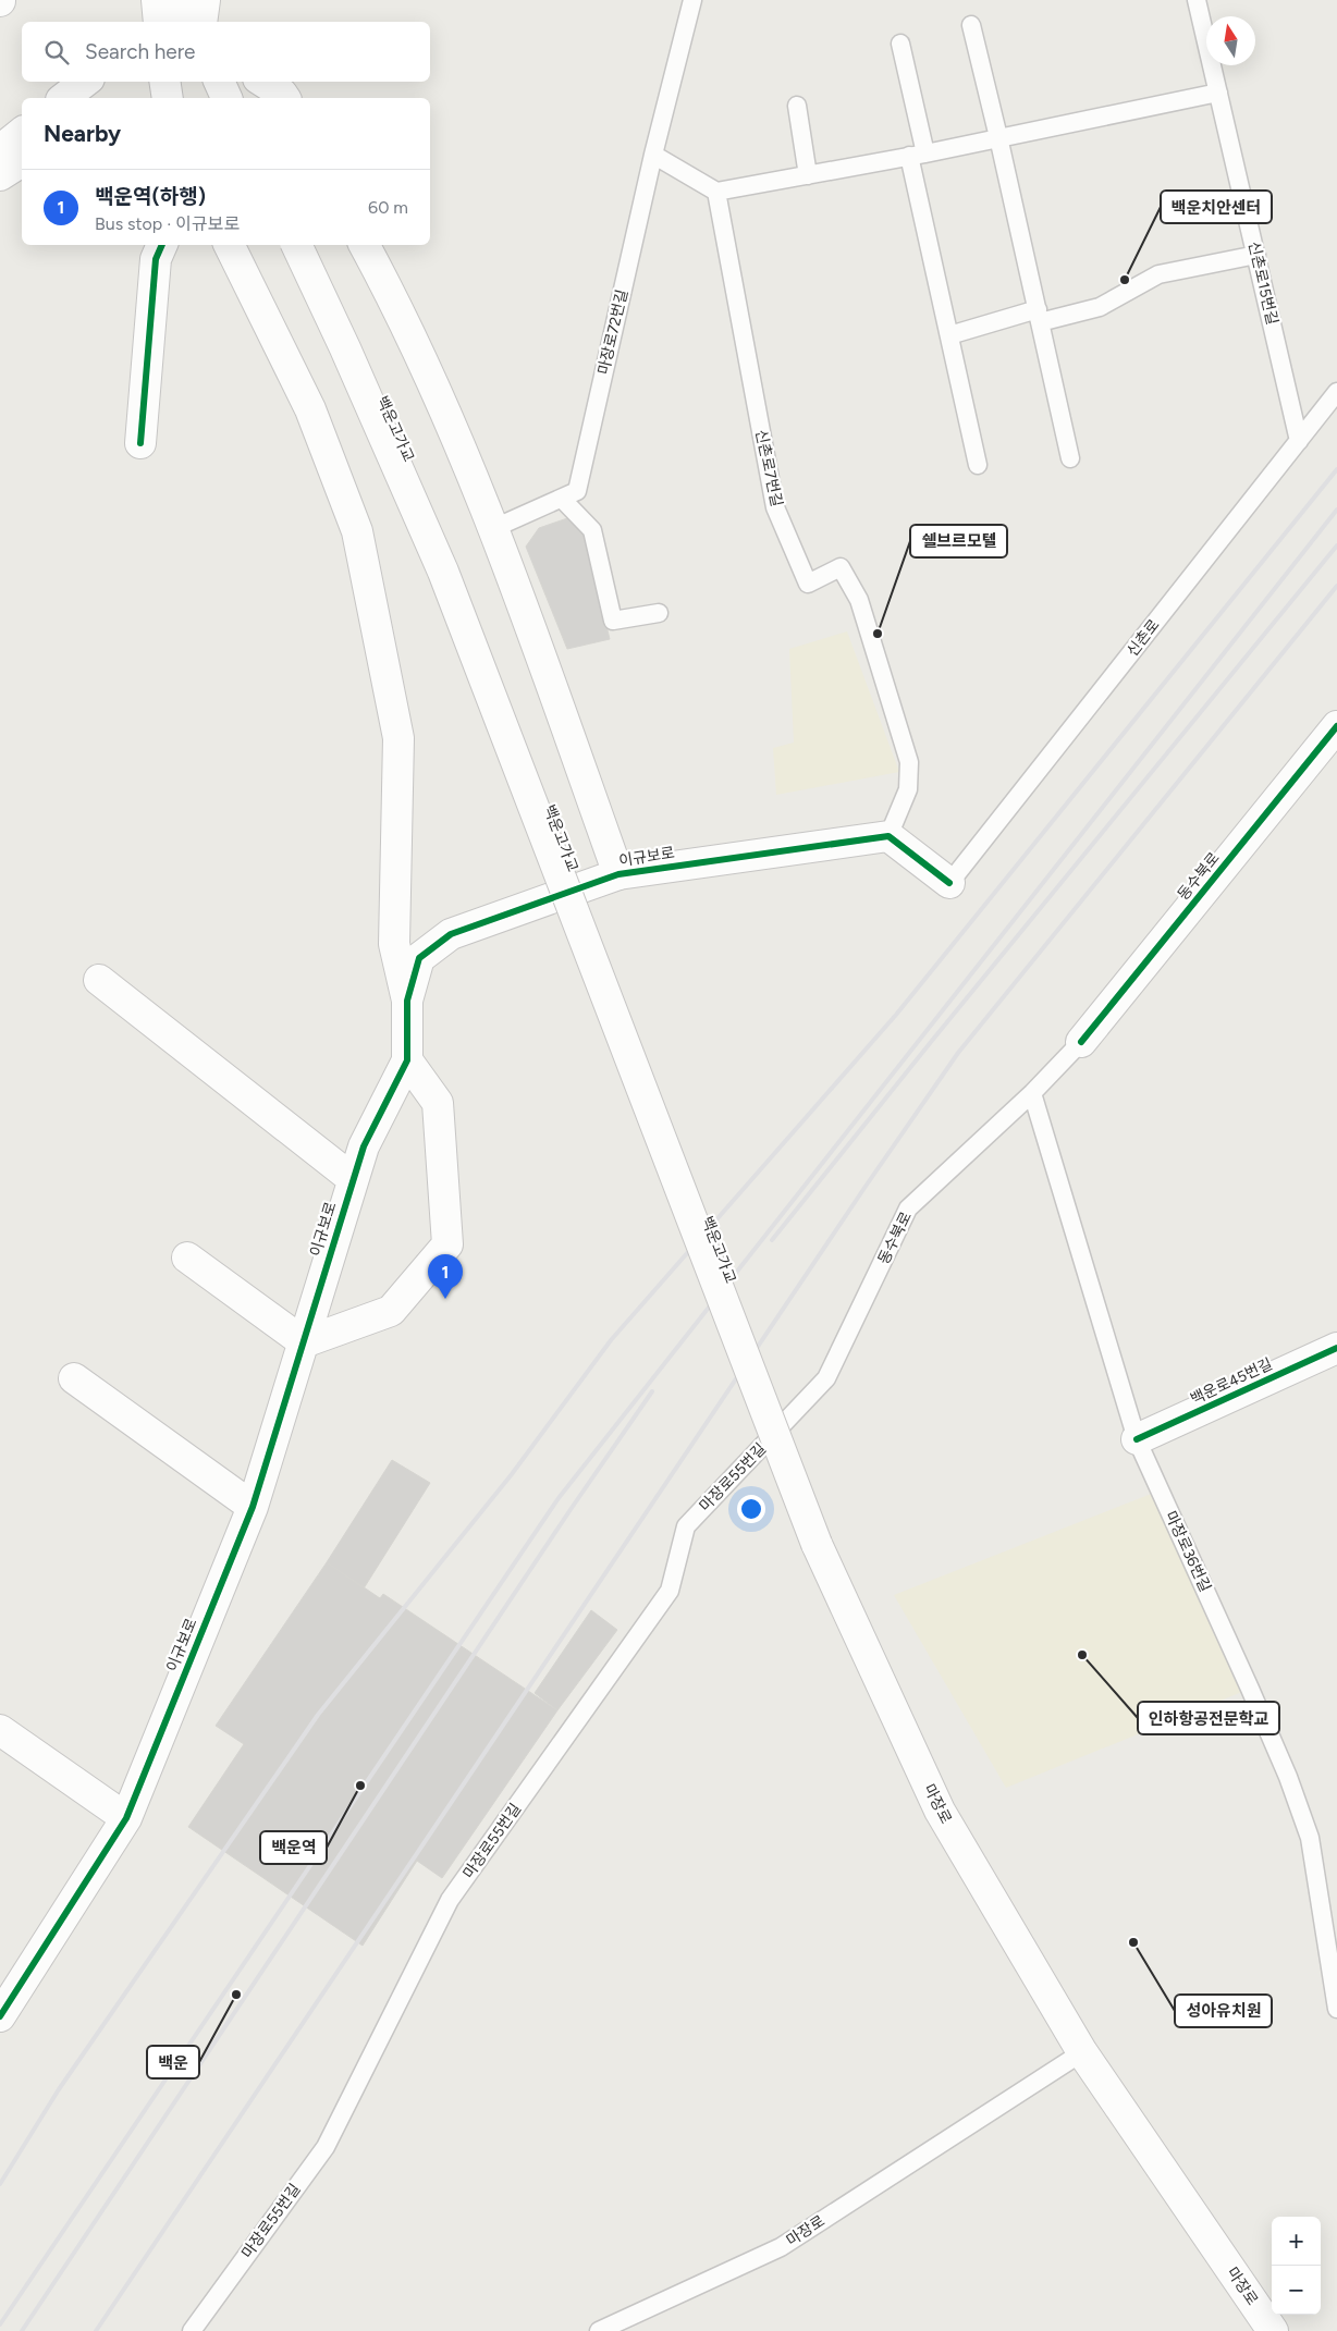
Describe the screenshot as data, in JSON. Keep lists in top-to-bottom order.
{
  "streets": {
    "main road": [
      "백운고가교",
      "이규보로",
      "동수북로",
      "백운로45번길",
      "마장로"
    ],
    "lane": [
      "신촌로15번길",
      "마장로72번길",
      "신촌로7번길",
      "신촌로",
      "마장로55번길",
      "마장로36번길"
    ]
  },
  "crossings": [
    ["신촌로15번길", "신촌로"],
    ["백운고가교", "마장로"],
    ["신촌로7번길", "이규보로"],
    ["동수북로", "마장로55번길"],
    ["동수북로", "마장로36번길"],
    ["백운로45번길", "마장로36번길"]
  ],
  "places": [
    "백운치안센터",
    "쉘브르모텔",
    "인하항공전문학교",
    "백운역",
    "성아유치원",
    "백운"
  ],
  "north": "top",
  "page": {
    "search": "Search here",
    "heading": "Nearby",
    "list": [
      {
        "mark": "1",
        "name": "백운역(하행)",
        "note": "Bus stop · 이규보로",
        "value": "60 m"
      }
    ],
    "pins": "1",
    "map_buttons": ["+", "−"]
  }
}
